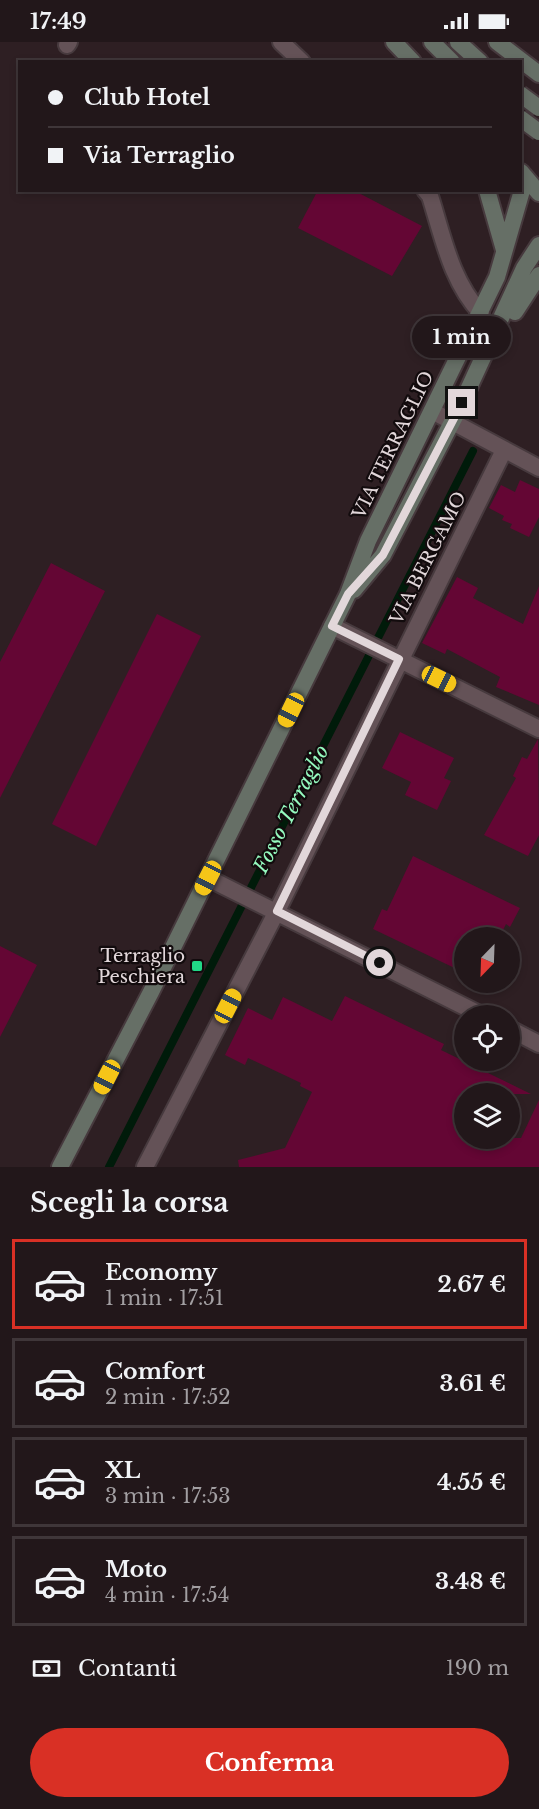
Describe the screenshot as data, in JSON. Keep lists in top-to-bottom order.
{
  "streets": {
    "main road": ["VIA TERRAGLIO"],
    "street": ["VIA BERGAMO"]
  },
  "water": ["Fosso Terraglio"],
  "places": {
    "transit": ["Terraglio Peschiera"]
  },
  "north": "bottom left",
  "page": {
    "status": "17:49",
    "banner": ["Club Hotel", "Via Terraglio"],
    "bubble": "1 min",
    "heading": "Scegli la corsa",
    "list": [
      {
        "name": "Economy",
        "note": "1 min · 17:51",
        "value": "2.67 €"
      },
      {
        "name": "Comfort",
        "note": "2 min · 17:52",
        "value": "3.61 €"
      },
      {
        "name": "XL",
        "note": "3 min · 17:53",
        "value": "4.55 €"
      },
      {
        "name": "Moto",
        "note": "4 min · 17:54",
        "value": "3.48 €"
      }
    ],
    "pay": ["Contanti", "190 m"],
    "buttons": "Conferma"
  }
}
